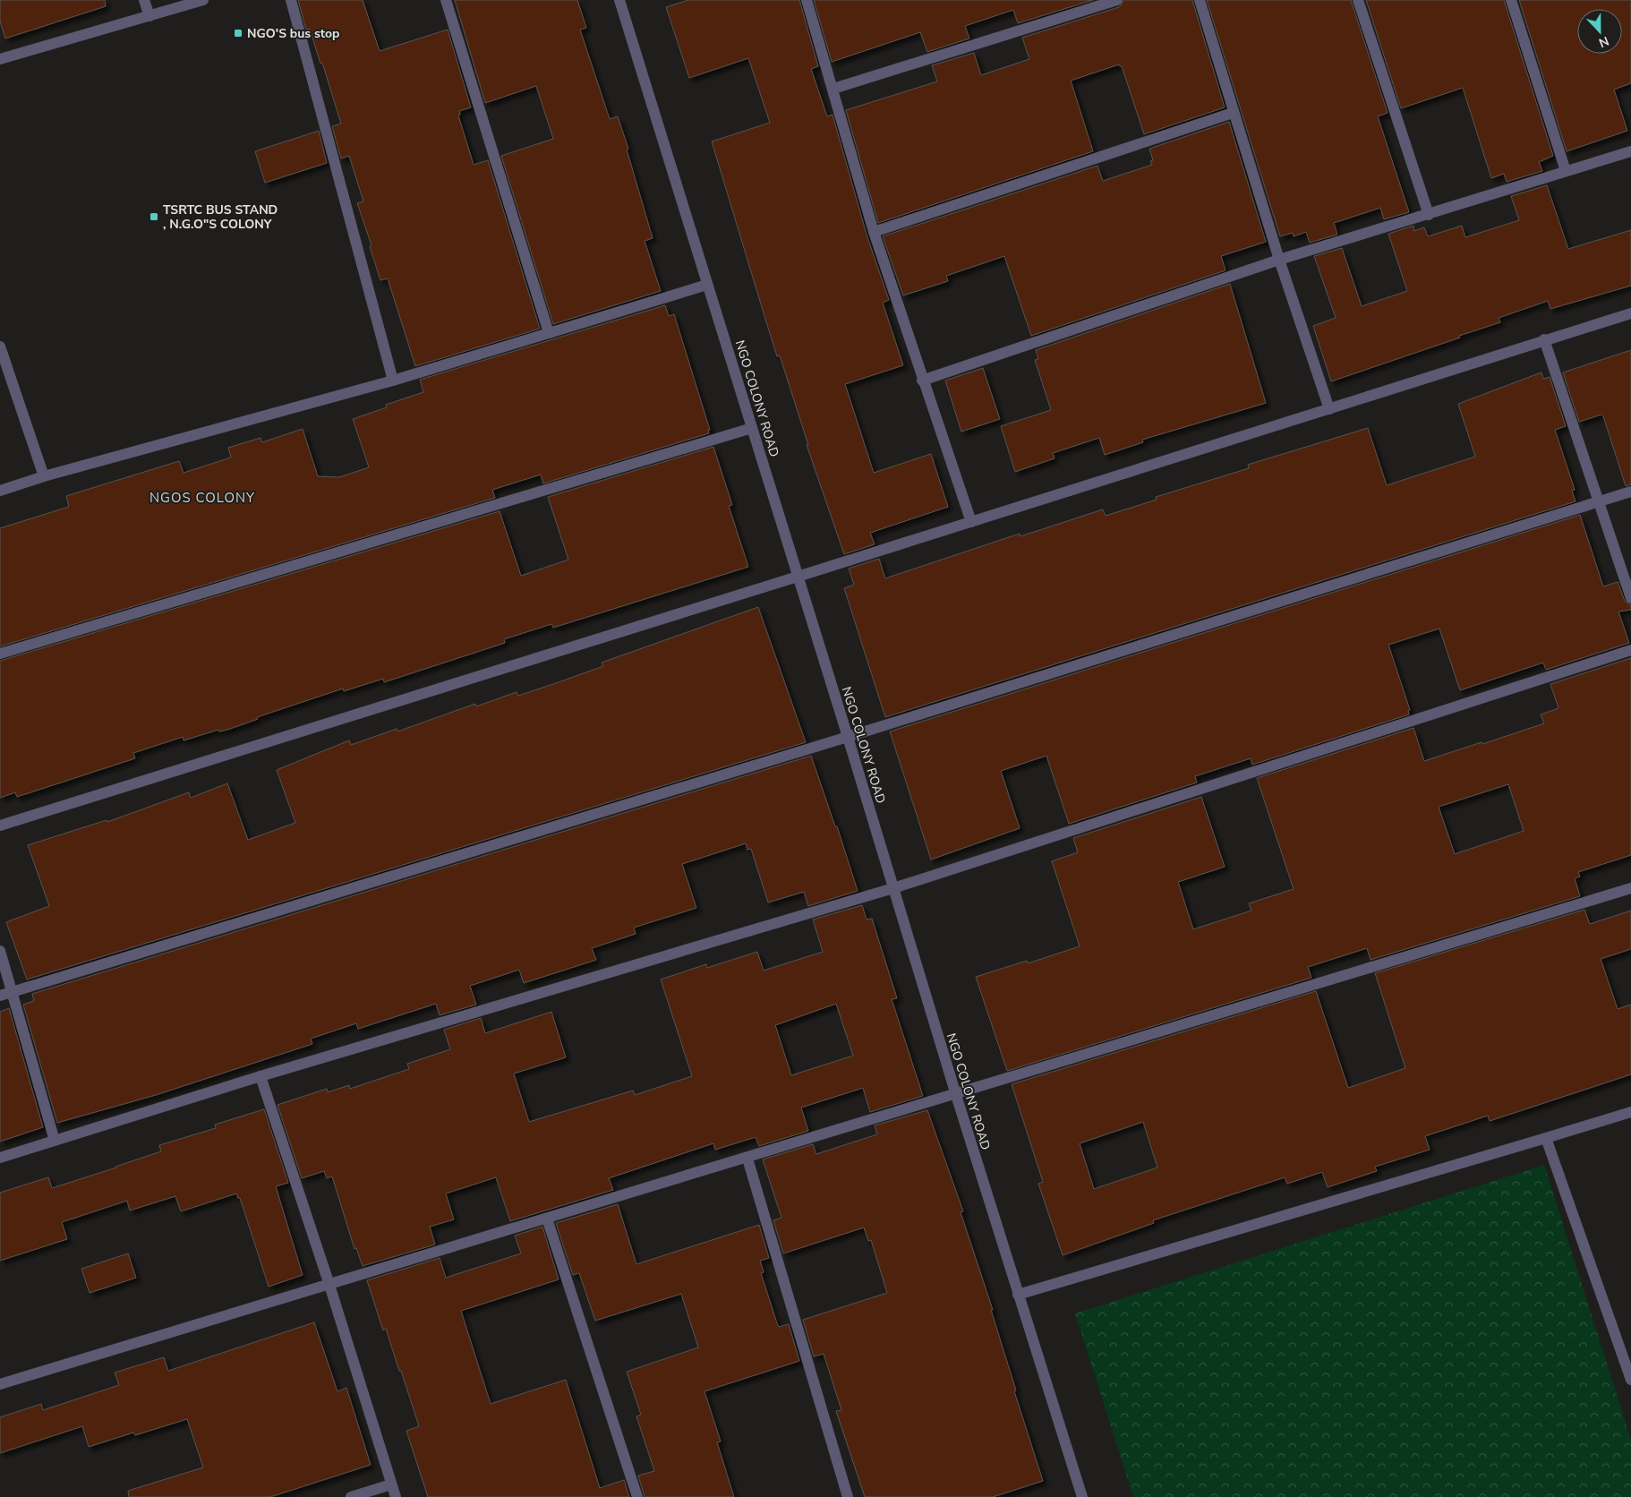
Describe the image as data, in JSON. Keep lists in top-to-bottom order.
{
  "streets": {
    "street": ["NGO COLONY ROAD"]
  },
  "districts": ["NGOS COLONY"],
  "places": {
    "transit": ["NGO'S bus stop", "TSRTC BUS STAND , N.G.O\"S COLONY"]
  },
  "north": "bottom"
}
